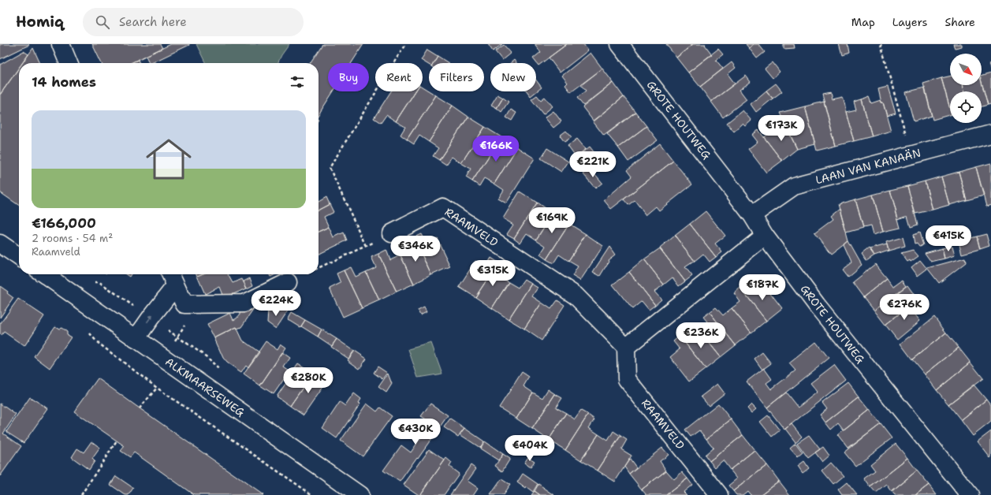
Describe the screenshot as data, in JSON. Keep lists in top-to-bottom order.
{
  "streets": {
    "street": [
      "GROTE HOUTWEG",
      "LAAN VAN KANAÄN",
      "RAAMVELD",
      "ALKMAARSEWEG"
    ]
  },
  "crossings": [
    ["GROTE HOUTWEG", "LAAN VAN KANAÄN"]
  ],
  "north": "bottom right",
  "page": {
    "header": "Homiq",
    "search": "Search here",
    "nav": ["Map", "Layers", "Share"],
    "chip": [
      "Buy",
      "Rent",
      "Filters",
      "New"
    ],
    "heading": "14 homes",
    "list": [
      {
        "name": "€166,000",
        "note": "2 rooms · 54 m² · Raamveld"
      }
    ],
    "price": [
      "€173K",
      "€166K",
      "€221K",
      "€169K",
      "€415K",
      "€346K",
      "€315K",
      "€187K",
      "€224K",
      "€276K",
      "€236K",
      "€280K",
      "€430K",
      "€404K"
    ]
  }
}
